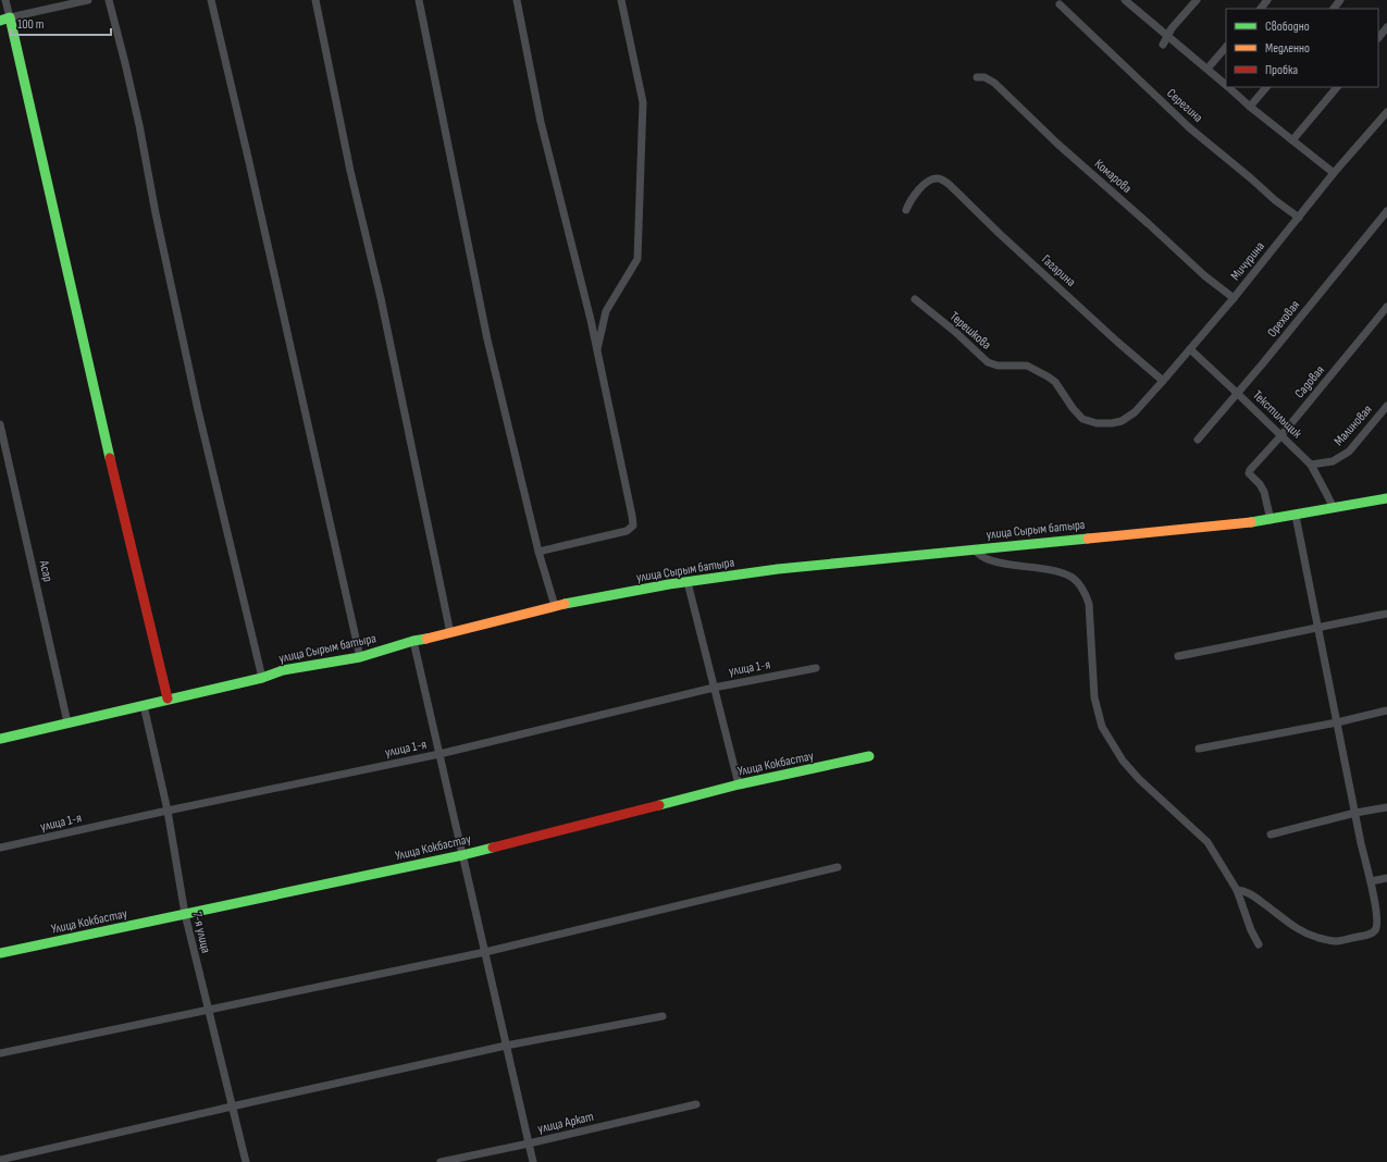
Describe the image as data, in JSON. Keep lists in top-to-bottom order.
{
  "streets": {
    "street": [
      "Серегина",
      "Комарова",
      "Мичурина",
      "Гагарина",
      "Ореховая",
      "Терешкова",
      "Садовая",
      "Текстильщик",
      "Малиновая",
      "улица Сырым батыра",
      "Асар",
      "улица 1-я",
      "Улица Кокбастау",
      "7-я улица",
      "улица Аркат"
    ]
  },
  "crossings": [
    ["Серегина", "Мичурина"],
    ["Комарова", "Мичурина"],
    ["Мичурина", "Гагарина"],
    ["Мичурина", "Терешкова"],
    ["Мичурина", "Текстильщик"],
    ["Ореховая", "Текстильщик"],
    ["Садовая", "Текстильщик"],
    ["Садовая", "улица Сырым батыра"],
    ["Текстильщик", "Малиновая"],
    ["Текстильщик", "улица Сырым батыра"],
    ["улица Сырым батыра", "Асар"],
    ["улица Сырым батыра", "7-я улица"],
    ["улица 1-я", "7-я улица"],
    ["Улица Кокбастау", "7-я улица"]
  ],
  "legend": ["Свободно", "Медленно", "Пробка"],
  "scale_bar": "100 m"
}
